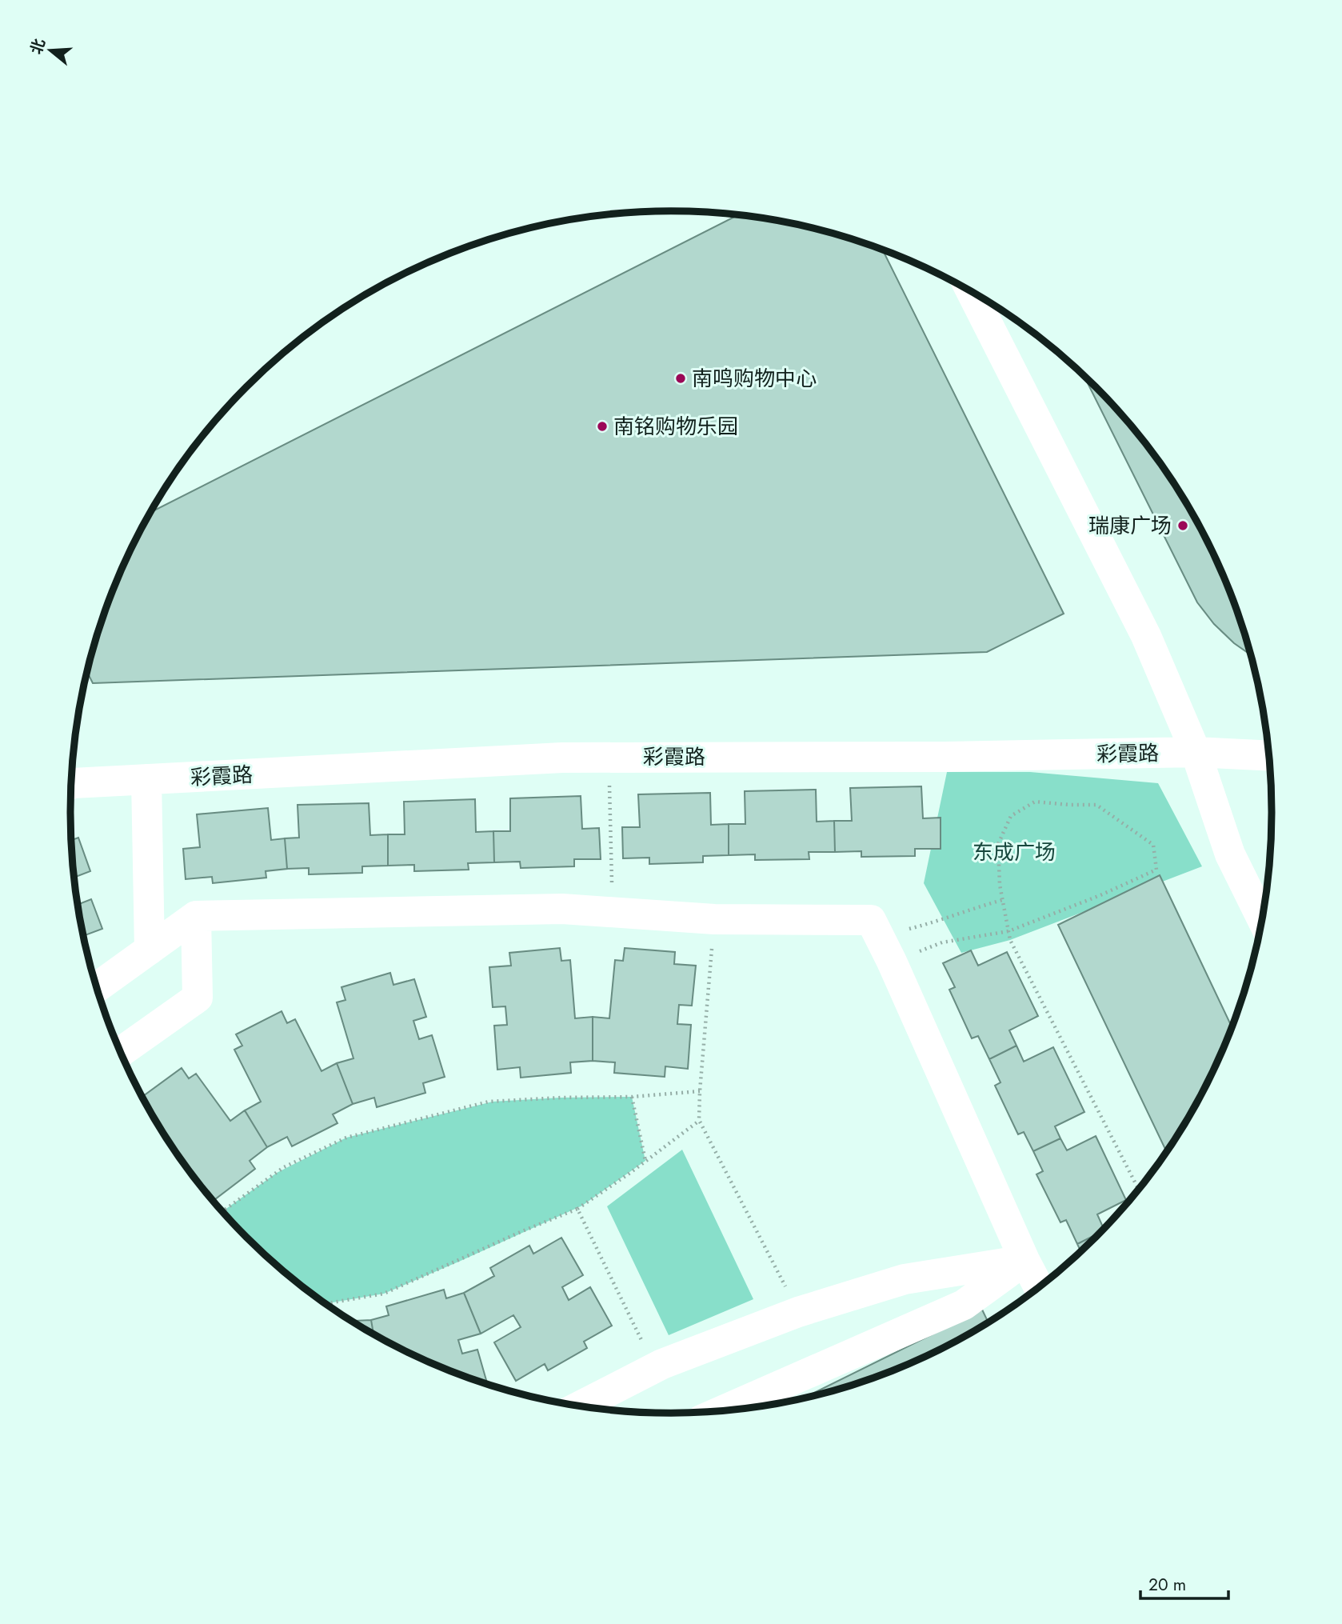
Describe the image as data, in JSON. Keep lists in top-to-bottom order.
{
  "streets": {
    "street": ["彩霞路"]
  },
  "parks": ["东成广场"],
  "places": ["南鸣购物中心", "南铭购物乐园", "瑞康广场"],
  "scale_bar": "20 m",
  "north": "left"
}
